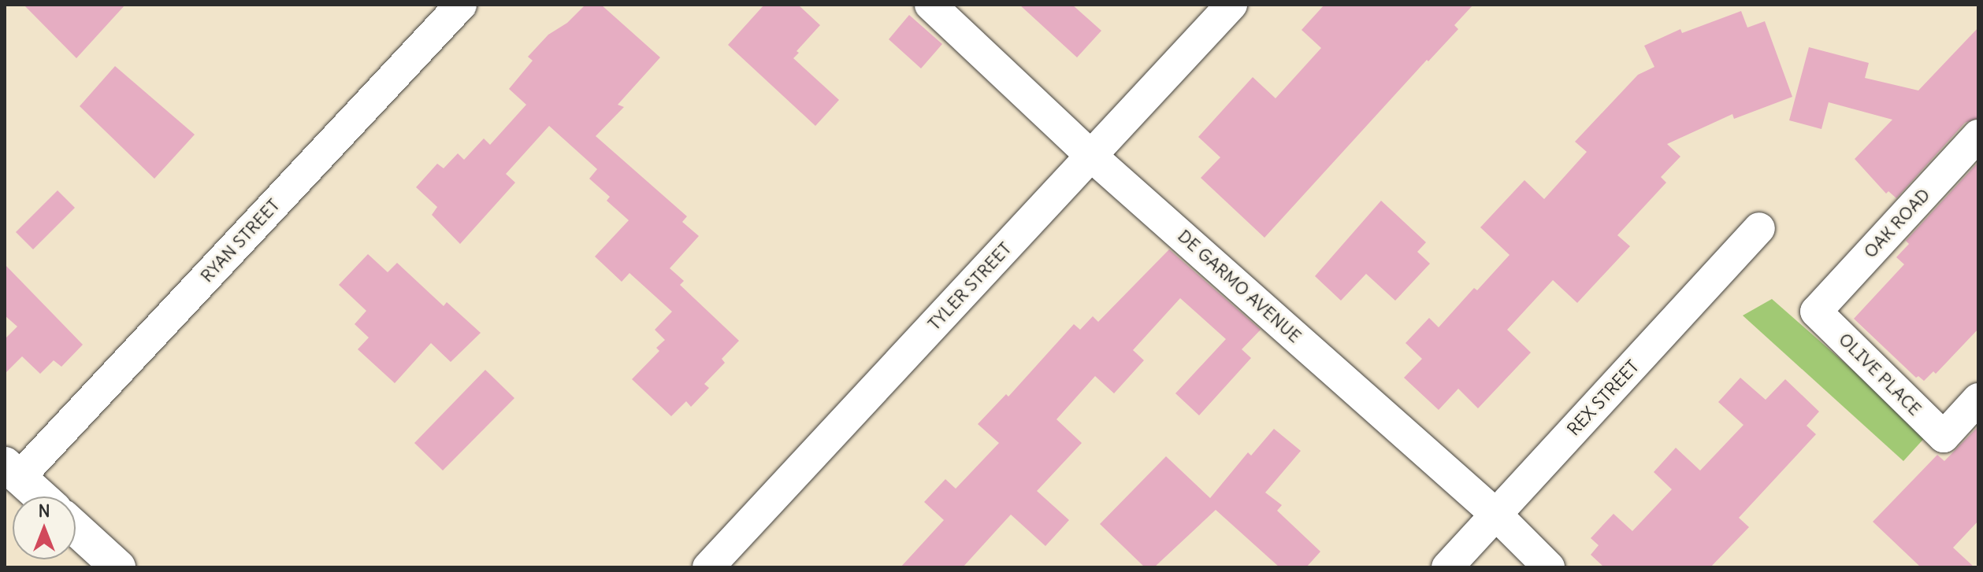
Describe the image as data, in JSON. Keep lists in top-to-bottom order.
{
  "streets": {
    "street": [
      "OAK ROAD",
      "RYAN STREET",
      "TYLER STREET",
      "DE GARMO AVENUE",
      "OLIVE PLACE",
      "REX STREET"
    ]
  },
  "crossings": [
    ["OAK ROAD", "OLIVE PLACE"],
    ["TYLER STREET", "DE GARMO AVENUE"],
    ["DE GARMO AVENUE", "REX STREET"]
  ],
  "north": "top"
}
